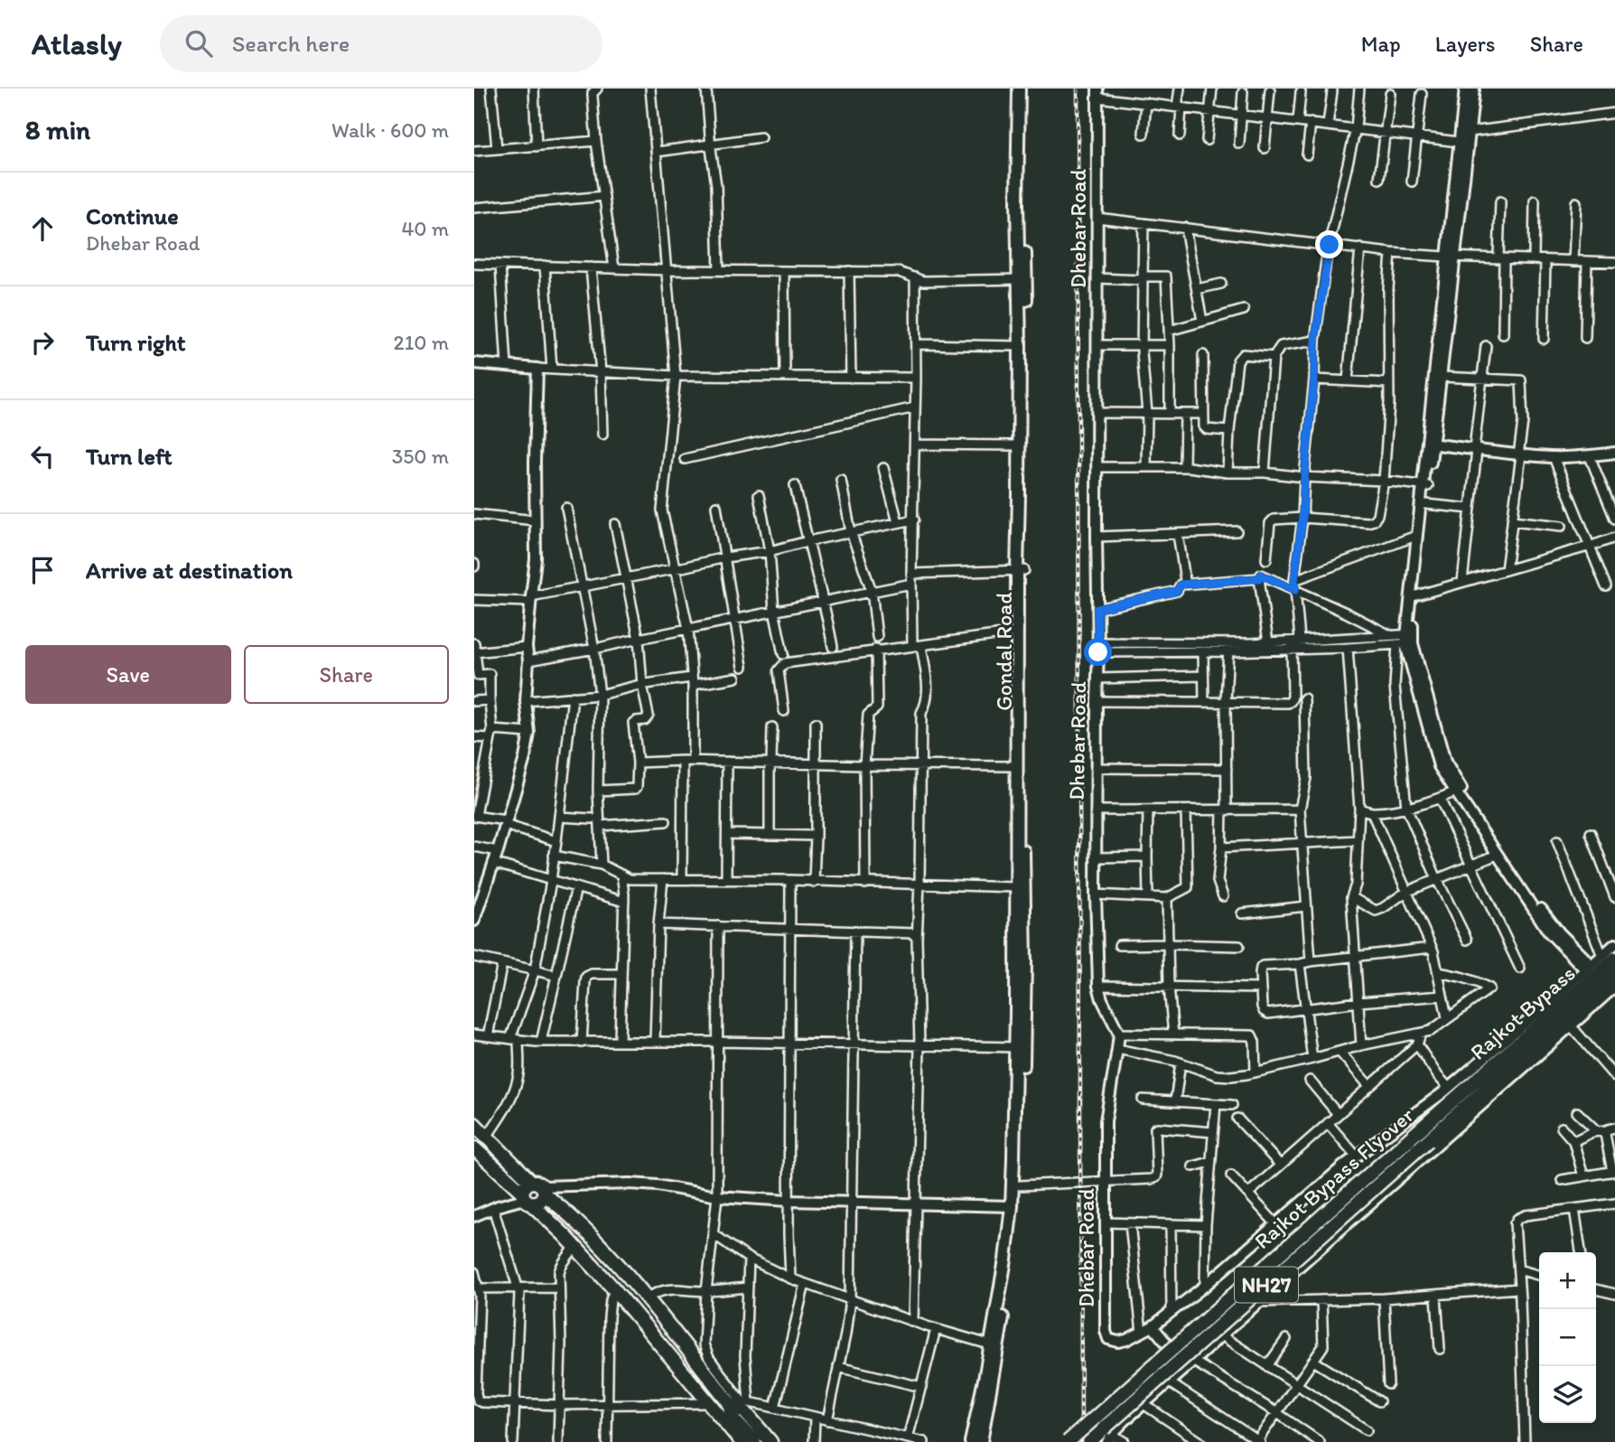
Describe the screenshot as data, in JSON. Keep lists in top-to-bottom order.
{
  "streets": {
    "highway": ["Rajkot Bypass", "Rajkot Bypass Flyover", "NH27"],
    "main road": ["Gondal Road"],
    "street": ["Dhebar Road"]
  },
  "crossings": [
    ["Dhebar Road", "Rajkot Bypass"],
    ["Dhebar Road", "Rajkot Bypass Flyover"],
    ["Rajkot Bypass", "Rajkot Bypass Flyover"]
  ],
  "page": {
    "header": "Atlasly",
    "search": "Search here",
    "nav": ["Map", "Layers", "Share"],
    "heading": ["8 min", "Walk · 600 m"],
    "list": [
      ["Continue", "Dhebar Road", "40 m"],
      ["Turn right", "210 m"],
      ["Turn left", "350 m"],
      "Arrive at destination"
    ],
    "buttons": ["Save", "Share"],
    "map_buttons": ["+", "−"]
  }
}
